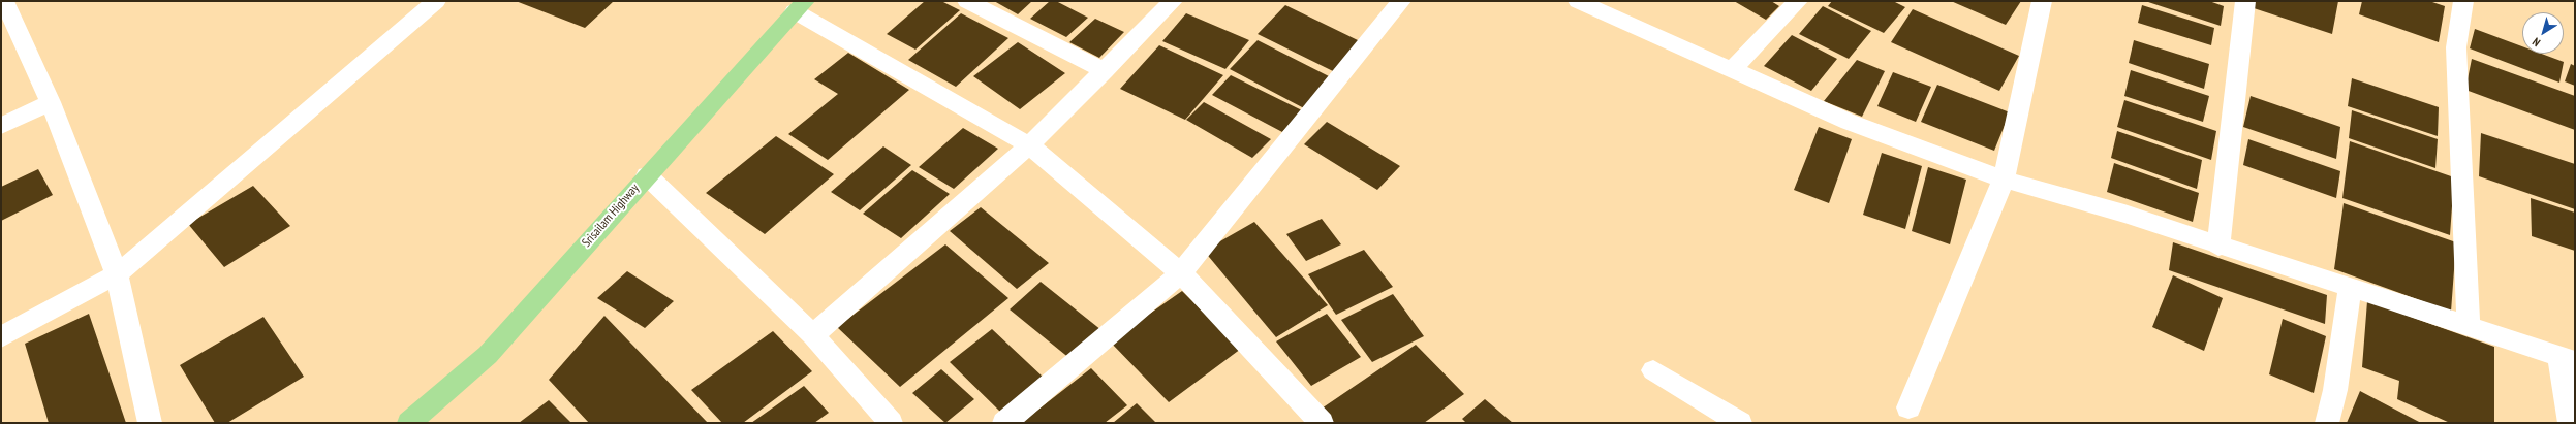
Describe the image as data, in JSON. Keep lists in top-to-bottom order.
{
  "streets": {
    "highway": ["Srisailam Highway"]
  },
  "north": "bottom left"
}
